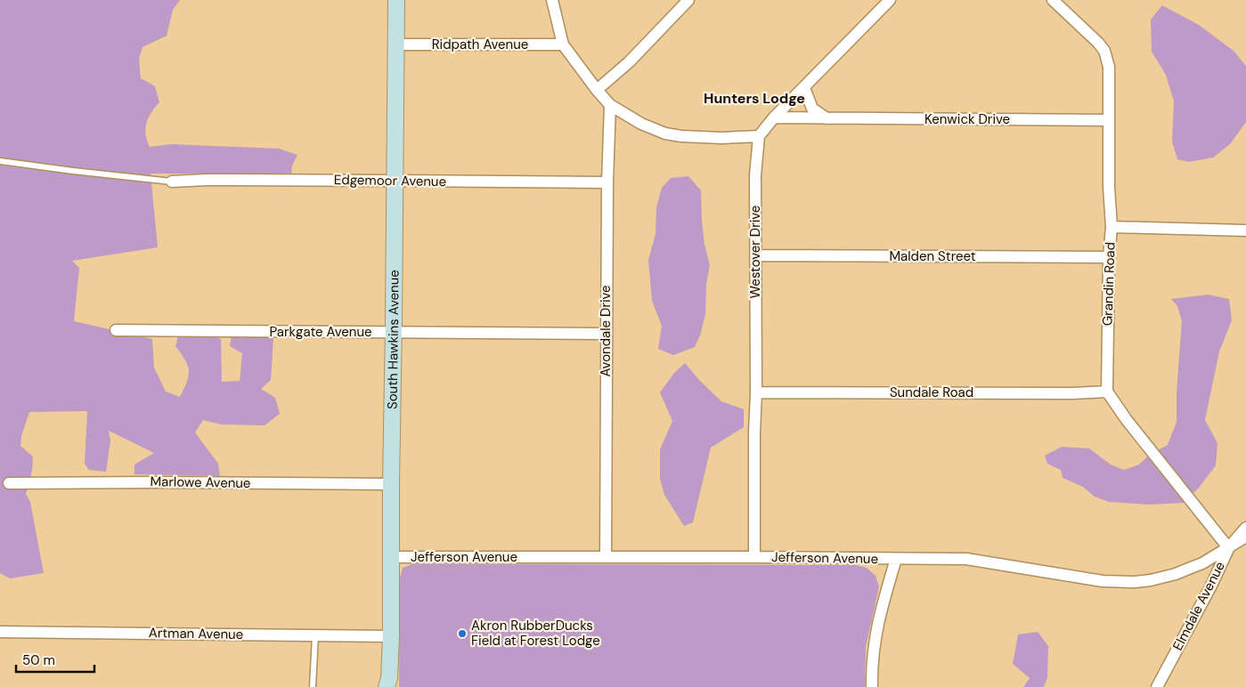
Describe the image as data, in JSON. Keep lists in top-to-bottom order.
{
  "streets": {
    "main road": ["South Hawkins Avenue"],
    "street": [
      "Ridpath Avenue",
      "Kenwick Drive",
      "Edgemoor Avenue",
      "Westover Drive",
      "Malden Street",
      "Grandin Road",
      "Avondale Drive",
      "Parkgate Avenue",
      "Sundale Road",
      "Marlowe Avenue",
      "Jefferson Avenue",
      "Elmdale Avenue",
      "Artman Avenue"
    ]
  },
  "crossings": [
    ["Ridpath Avenue", "South Hawkins Avenue"],
    ["Kenwick Drive", "Grandin Road"],
    ["Edgemoor Avenue", "Avondale Drive"],
    ["Edgemoor Avenue", "South Hawkins Avenue"],
    ["Westover Drive", "Malden Street"],
    ["Westover Drive", "Sundale Road"],
    ["Westover Drive", "Jefferson Avenue"],
    ["Malden Street", "Grandin Road"],
    ["Grandin Road", "Sundale Road"],
    ["Avondale Drive", "Parkgate Avenue"],
    ["Avondale Drive", "Jefferson Avenue"],
    ["Parkgate Avenue", "South Hawkins Avenue"],
    ["South Hawkins Avenue", "Marlowe Avenue"],
    ["South Hawkins Avenue", "Jefferson Avenue"],
    ["South Hawkins Avenue", "Artman Avenue"],
    ["Jefferson Avenue", "Elmdale Avenue"]
  ],
  "districts": ["Hunters Lodge"],
  "places": ["Akron RubberDucks Field at Forest Lodge"],
  "scale_bar": "50 m"
}
